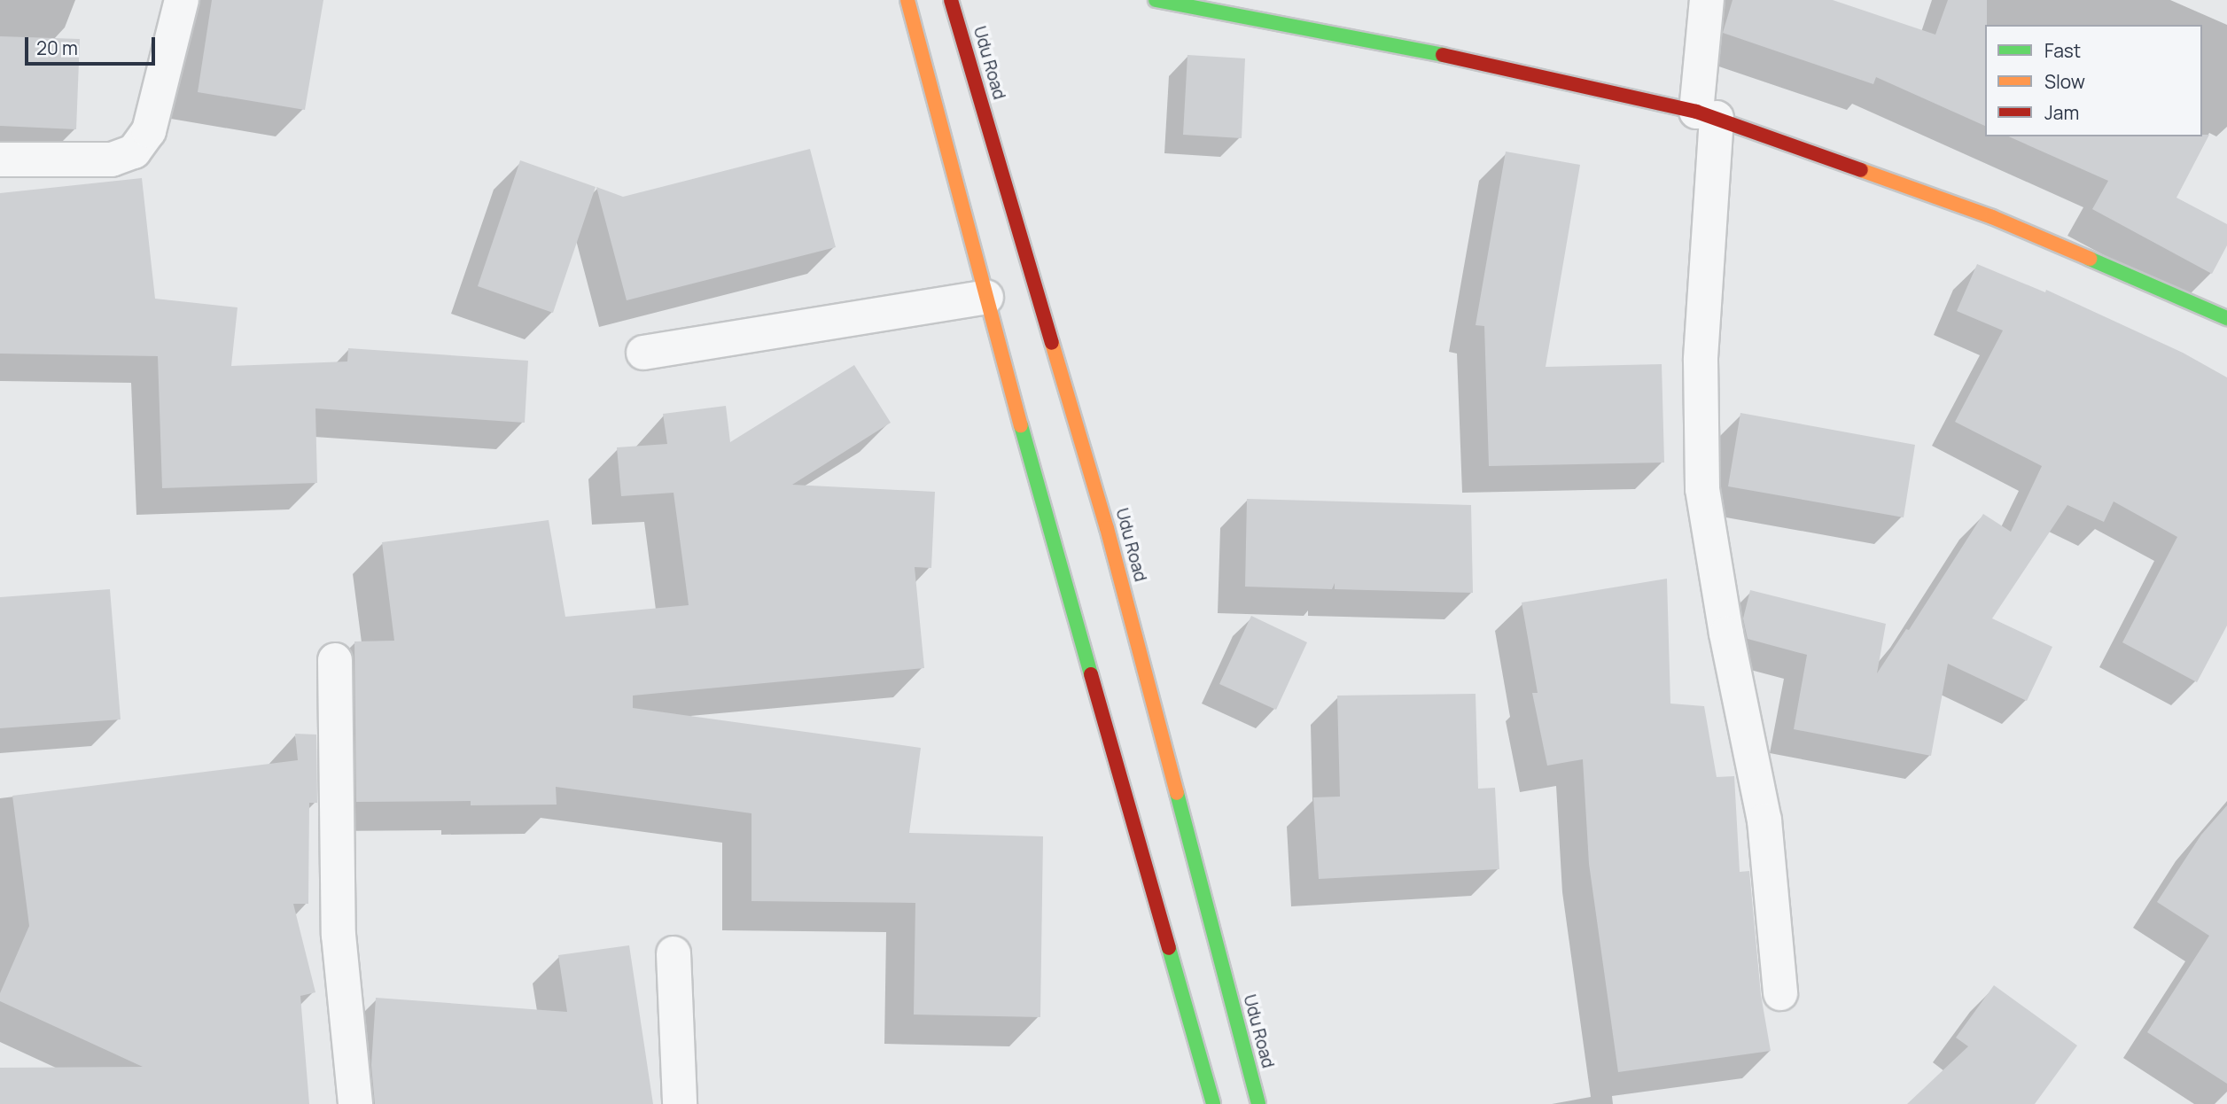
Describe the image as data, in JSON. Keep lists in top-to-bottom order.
{
  "streets": {
    "main road": ["Udu Road"]
  },
  "legend": ["Fast", "Slow", "Jam"],
  "scale_bar": "20 m"
}
